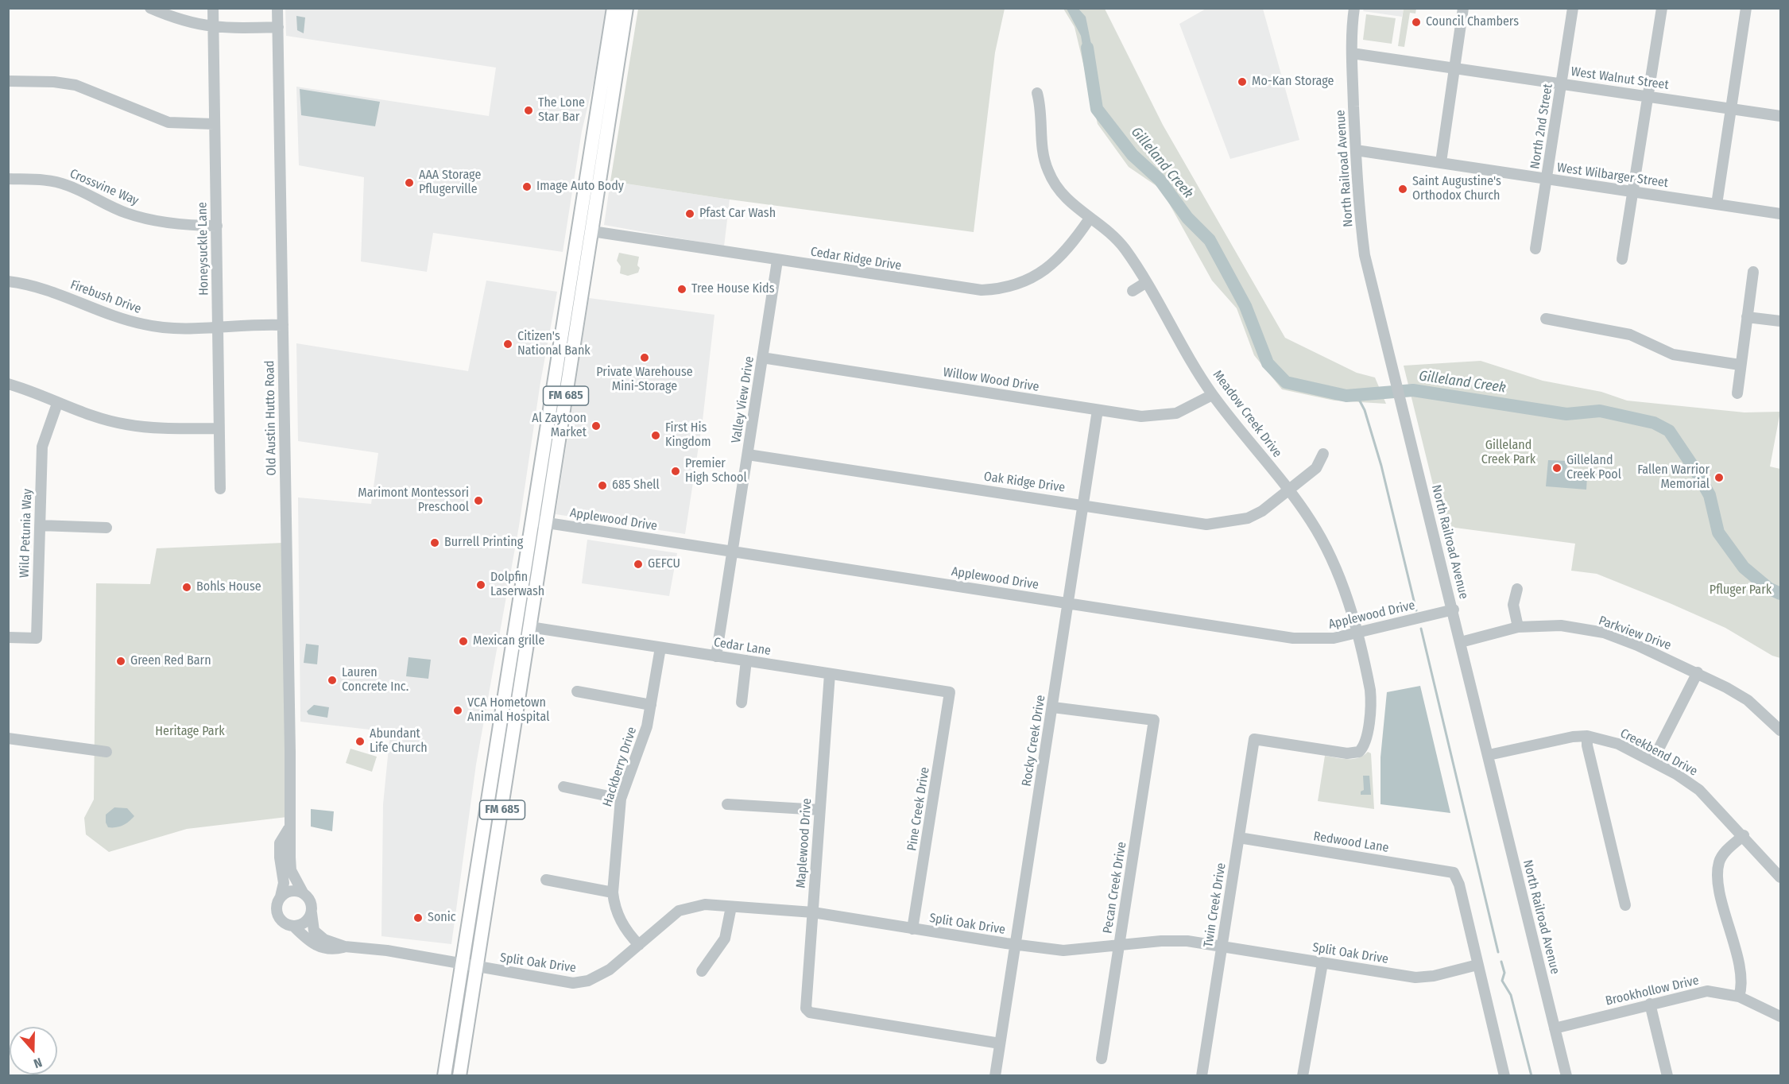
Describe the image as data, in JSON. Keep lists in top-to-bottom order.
{
  "streets": {
    "main road": ["FM 685"],
    "street": [
      "West Walnut Street",
      "North 2nd Street",
      "North Railroad Avenue",
      "West Wilbarger Street",
      "Crossvine Way",
      "Honeysuckle Lane",
      "Cedar Ridge Drive",
      "Firebush Drive",
      "Willow Wood Drive",
      "Valley View Drive",
      "Meadow Creek Drive",
      "Old Austin Hutto Road",
      "Oak Ridge Drive",
      "Applewood Drive",
      "Wild Petunia Way",
      "Parkview Drive",
      "Cedar Lane",
      "Rocky Creek Drive",
      "Creekbend Drive",
      "Hackberry Drive",
      "Pine Creek Drive",
      "Redwood Lane",
      "Maplewood Drive",
      "Pecan Creek Drive",
      "Twin Creek Drive",
      "Split Oak Drive",
      "Brookhollow Drive"
    ]
  },
  "crossings": [
    ["West Walnut Street", "North 2nd Street"],
    ["West Walnut Street", "North Railroad Avenue"],
    ["North 2nd Street", "West Wilbarger Street"],
    ["North Railroad Avenue", "West Wilbarger Street"],
    ["North Railroad Avenue", "Applewood Drive"],
    ["North Railroad Avenue", "Parkview Drive"],
    ["North Railroad Avenue", "Creekbend Drive"],
    ["North Railroad Avenue", "Brookhollow Drive"],
    ["Crossvine Way", "Honeysuckle Lane"],
    ["Honeysuckle Lane", "Firebush Drive"],
    ["Cedar Ridge Drive", "FM 685"],
    ["Cedar Ridge Drive", "Valley View Drive"],
    ["Cedar Ridge Drive", "Meadow Creek Drive"],
    ["Firebush Drive", "Old Austin Hutto Road"],
    ["Willow Wood Drive", "Valley View Drive"],
    ["Willow Wood Drive", "Meadow Creek Drive"],
    ["Willow Wood Drive", "Rocky Creek Drive"],
    ["FM 685", "Old Austin Hutto Road"],
    ["FM 685", "Applewood Drive"],
    ["FM 685", "Cedar Lane"],
    ["FM 685", "Split Oak Drive"],
    ["Valley View Drive", "Oak Ridge Drive"],
    ["Valley View Drive", "Applewood Drive"],
    ["Valley View Drive", "Cedar Lane"],
    ["Meadow Creek Drive", "Oak Ridge Drive"],
    ["Meadow Creek Drive", "Applewood Drive"],
    ["Meadow Creek Drive", "Twin Creek Drive"],
    ["Old Austin Hutto Road", "Split Oak Drive"],
    ["Oak Ridge Drive", "Rocky Creek Drive"],
    ["Applewood Drive", "Rocky Creek Drive"],
    ["Cedar Lane", "Hackberry Drive"],
    ["Cedar Lane", "Pine Creek Drive"],
    ["Cedar Lane", "Maplewood Drive"],
    ["Rocky Creek Drive", "Maplewood Drive"],
    ["Rocky Creek Drive", "Pecan Creek Drive"],
    ["Rocky Creek Drive", "Split Oak Drive"],
    ["Hackberry Drive", "Split Oak Drive"],
    ["Pine Creek Drive", "Split Oak Drive"],
    ["Redwood Lane", "Twin Creek Drive"],
    ["Redwood Lane", "Split Oak Drive"],
    ["Maplewood Drive", "Split Oak Drive"],
    ["Pecan Creek Drive", "Split Oak Drive"],
    ["Twin Creek Drive", "Split Oak Drive"]
  ],
  "water": ["Gilleland Creek"],
  "parks": ["Gilleland Creek Park", "Pfluger Park", "Heritage Park"],
  "places": [
    "Council Chambers",
    "Mo-Kan Storage",
    "The Lone Star Bar",
    "AAA Storage Pflugerville",
    "Image Auto Body",
    "Saint Augustine's Orthodox Church",
    "Pfast Car Wash",
    "Tree House Kids",
    "Citizen's National Bank",
    "Private Warehouse Mini-Storage",
    "Al Zaytoon Market",
    "First His Kingdom",
    "Gilleland Creek Pool",
    "Premier High School",
    "Fallen Warrior Memorial",
    "685 Shell",
    "Marimont Montessori Preschool",
    "Burrell Printing",
    "GEFCU",
    "Dolpfin Laserwash",
    "Bohls House",
    "Mexican grille",
    "Green Red Barn",
    "Lauren Concrete Inc.",
    "VCA Hometown Animal Hospital",
    "Abundant Life Church",
    "Sonic"
  ],
  "north": "bottom"
}
